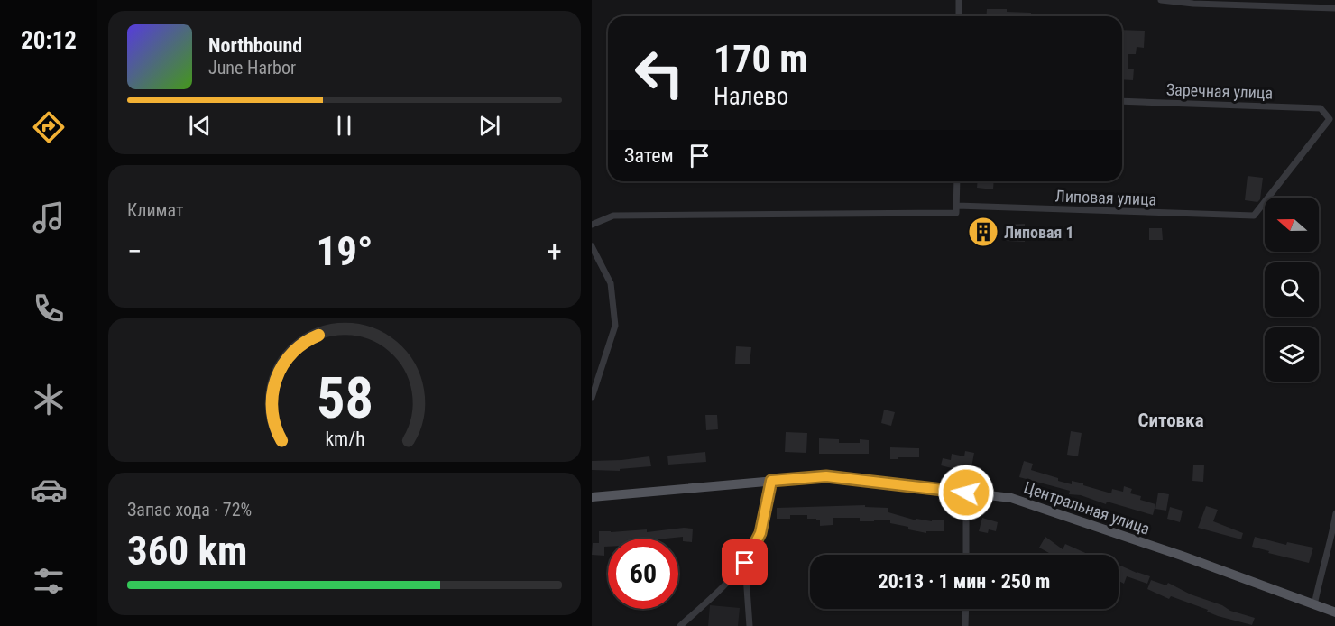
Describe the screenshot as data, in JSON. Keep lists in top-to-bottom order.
{
  "streets": {
    "main road": ["Центральная улица"],
    "street": ["Заречная улица", "Липовая улица"]
  },
  "crossings": [
    ["Заречная улица", "Липовая улица"]
  ],
  "districts": ["Ситовка"],
  "places": {
    "building": ["Липовая 1"]
  },
  "north": "left",
  "page": {
    "tabs": "20:12",
    "turn": ["170 m", "Налево"],
    "song": ["Northbound", "June Harbor"],
    "then": "Затем",
    "tile": [
      "Климат",
      ["Запас хода · 72%", "360 km"]
    ],
    "heat": ["−", "19°", "+"],
    "limit": "60",
    "trip": "20:13 · 1 мин · 250 m",
    "gauge": ["58", "km/h"]
  }
}
